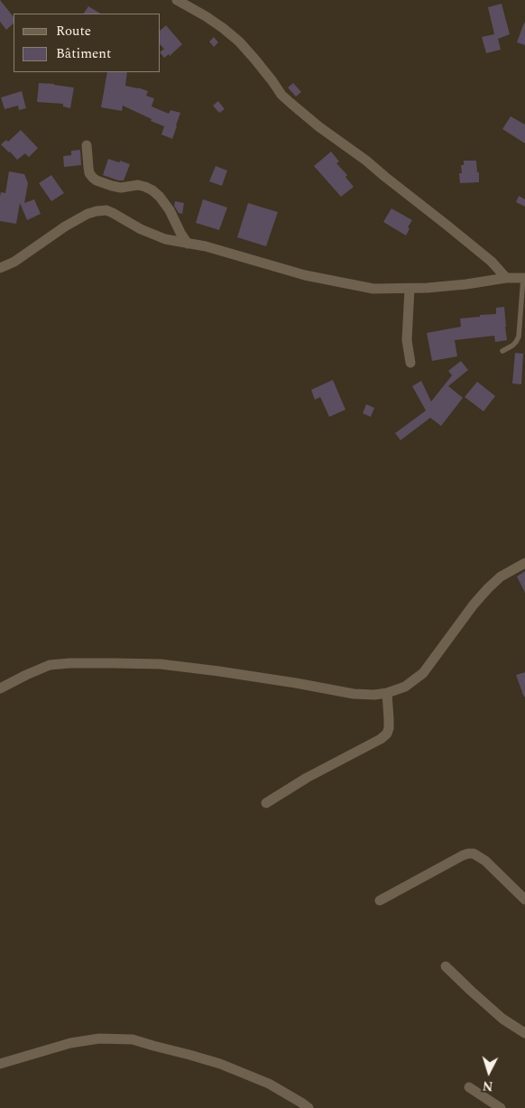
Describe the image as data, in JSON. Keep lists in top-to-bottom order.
{
  "legend": ["Route", "Bâtiment"],
  "north": "bottom"
}
